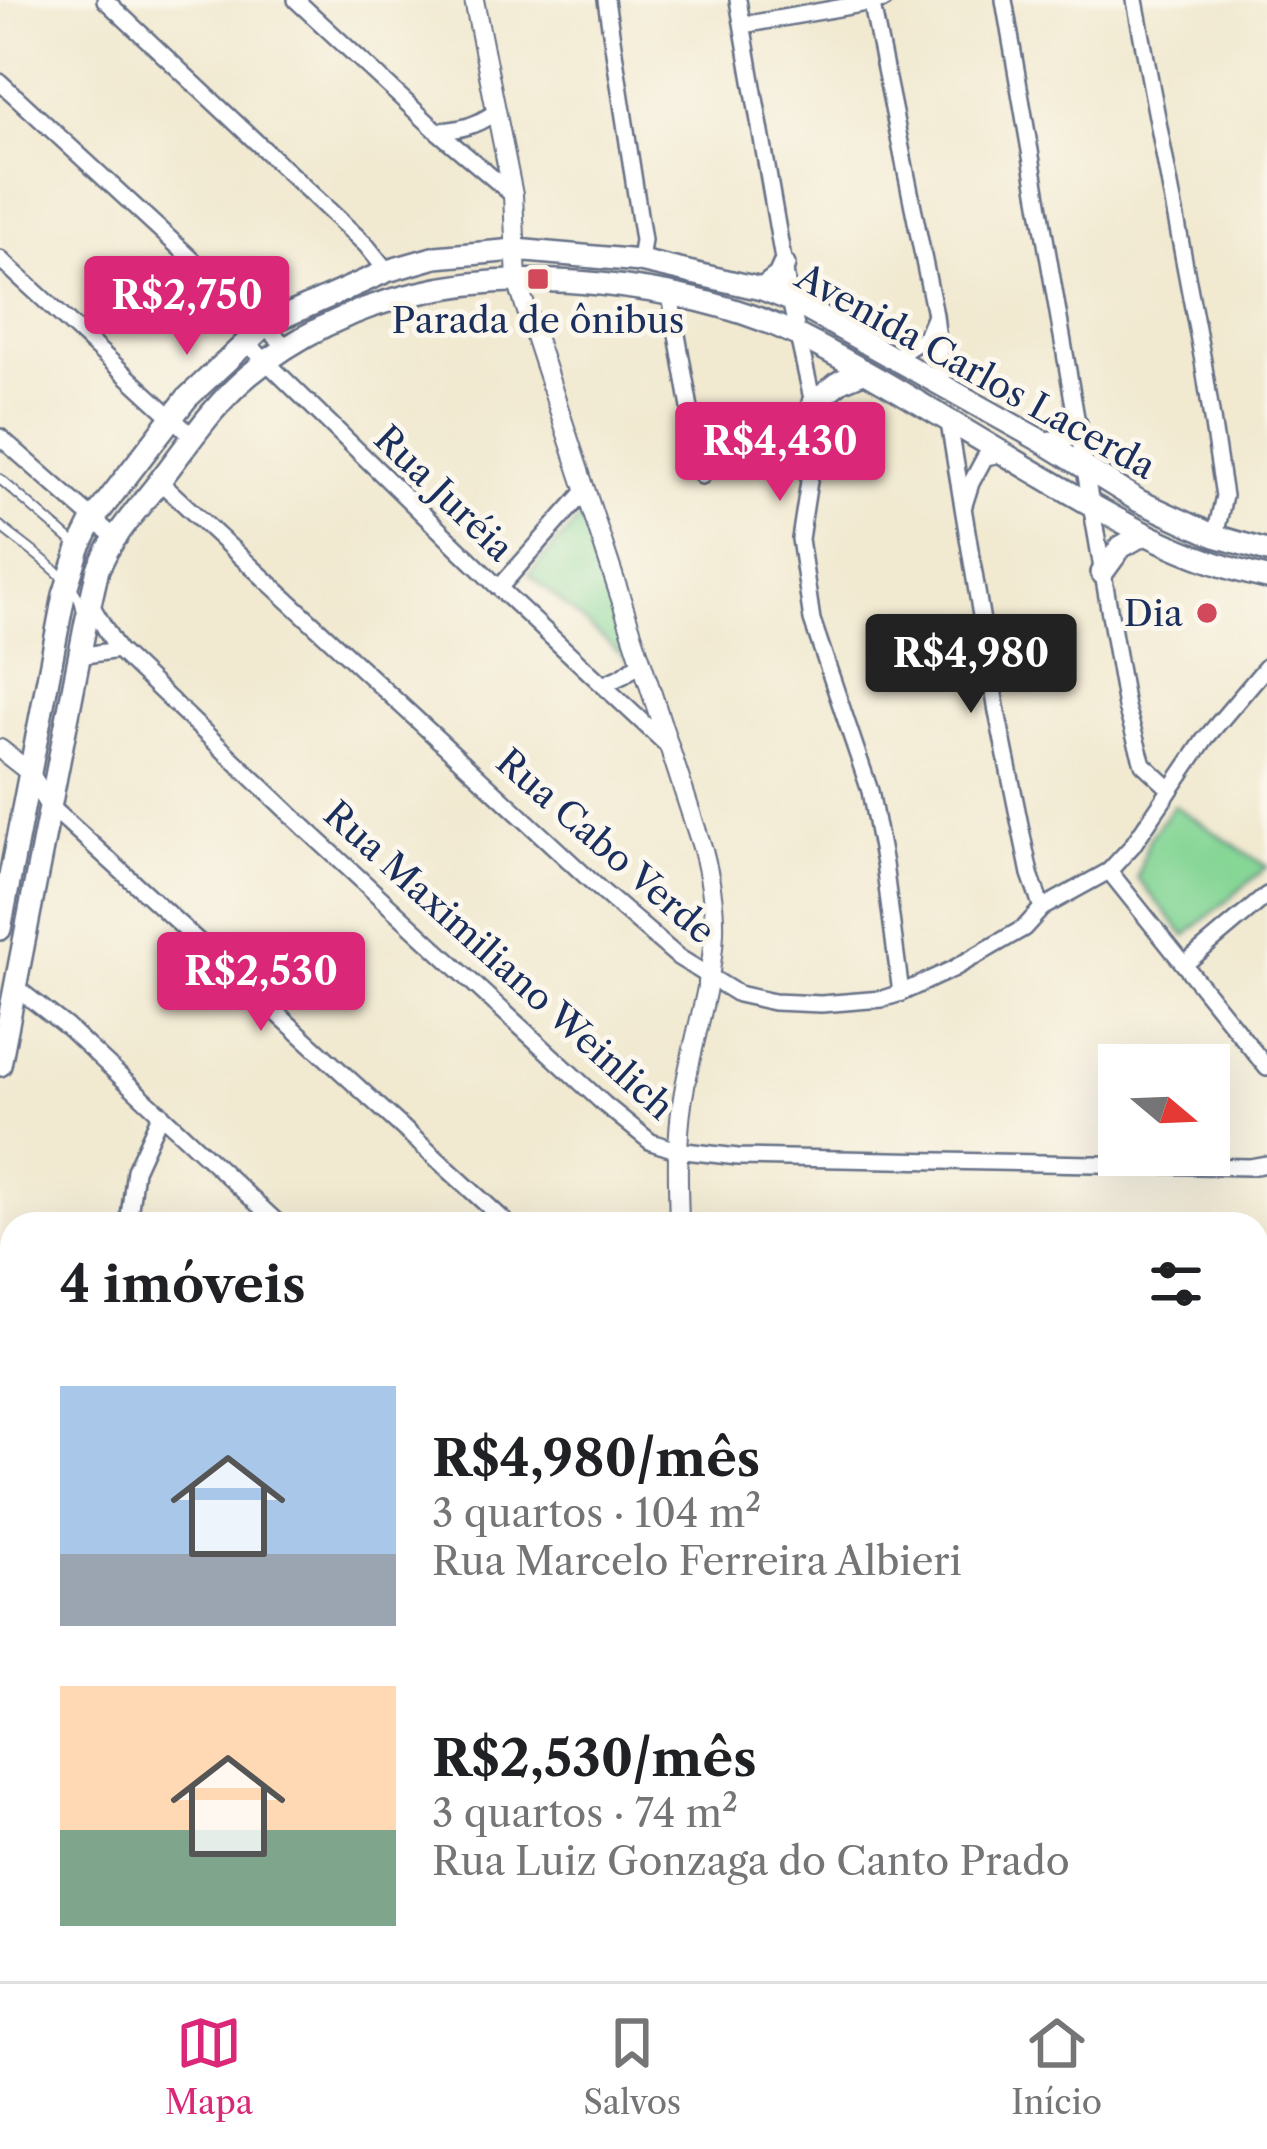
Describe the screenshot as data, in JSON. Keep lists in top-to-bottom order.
{
  "streets": {
    "main road": ["Avenida Carlos Lacerda"],
    "street": ["Rua Juréia", "Rua Cabo Verde", "Rua Maximiliano Weinlich"]
  },
  "crossings": [
    ["Avenida Carlos Lacerda", "Rua Juréia"],
    ["Avenida Carlos Lacerda", "Rua Cabo Verde"],
    ["Avenida Carlos Lacerda", "Rua Maximiliano Weinlich"]
  ],
  "places": {
    "transit": ["Parada de ônibus"],
    "other": ["Dia"]
  },
  "north": "right",
  "page": {
    "price": [
      "R$2,750",
      "R$4,430",
      "R$4,980",
      "R$2,530"
    ],
    "heading": "4 imóveis",
    "list": [
      {
        "name": "R$4,980/mês",
        "note": "3 quartos · 104 m² · Rua Marcelo Ferreira Albieri"
      },
      {
        "name": "R$2,530/mês",
        "note": "3 quartos · 74 m² · Rua Luiz Gonzaga do Canto Prado"
      }
    ],
    "tabs": ["Mapa", "Salvos", "Início"]
  }
}
